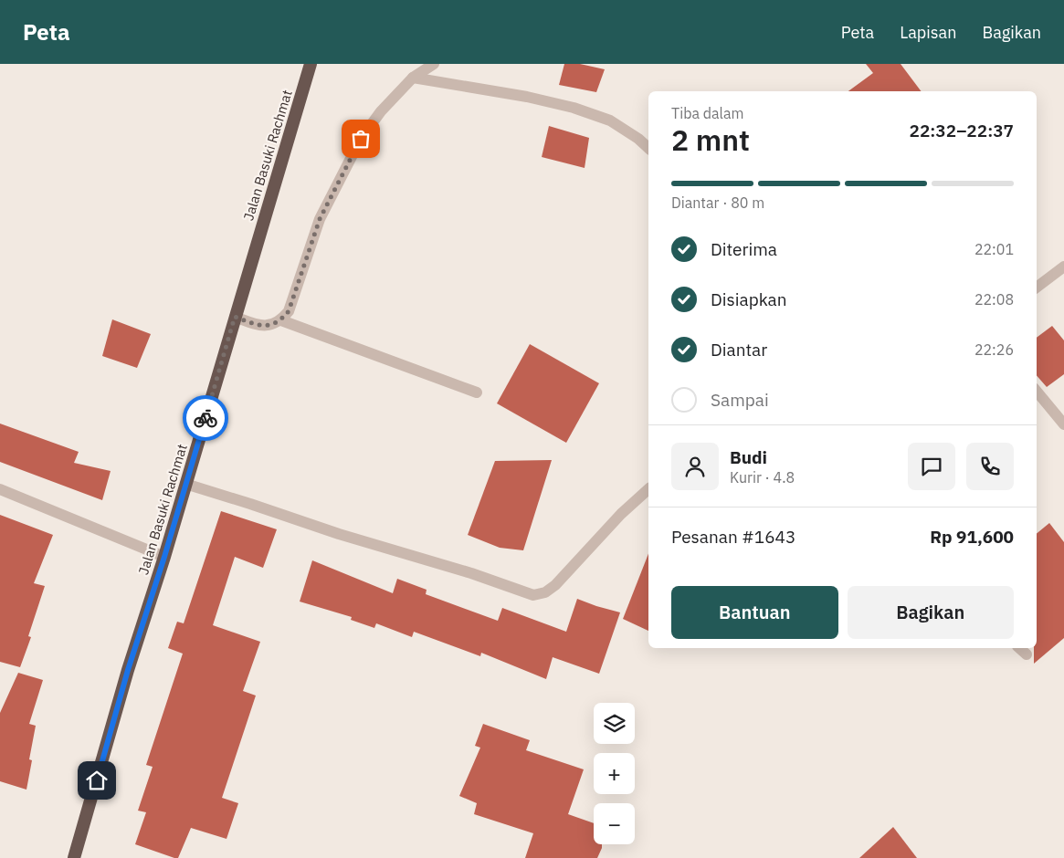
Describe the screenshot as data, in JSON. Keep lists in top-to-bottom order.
{
  "streets": {
    "highway": ["Jalan Basuki Rachmat"]
  },
  "page": {
    "header": "Peta",
    "nav": ["Peta", "Lapisan", "Bagikan"],
    "heading": ["2 mnt", "Tiba dalam", "22:32–22:37"],
    "panel": [
      "Budi",
      "Kurir · 4.8",
      "Pesanan #1643",
      "Rp 91,600"
    ],
    "bar": "Diantar · 80 m",
    "list": [
      ["Diterima", "22:01"],
      ["Disiapkan", "22:08"],
      ["Diantar", "22:26"],
      "Sampai"
    ],
    "buttons": ["Bantuan", "Bagikan"],
    "map_buttons": ["+", "−"]
  }
}
